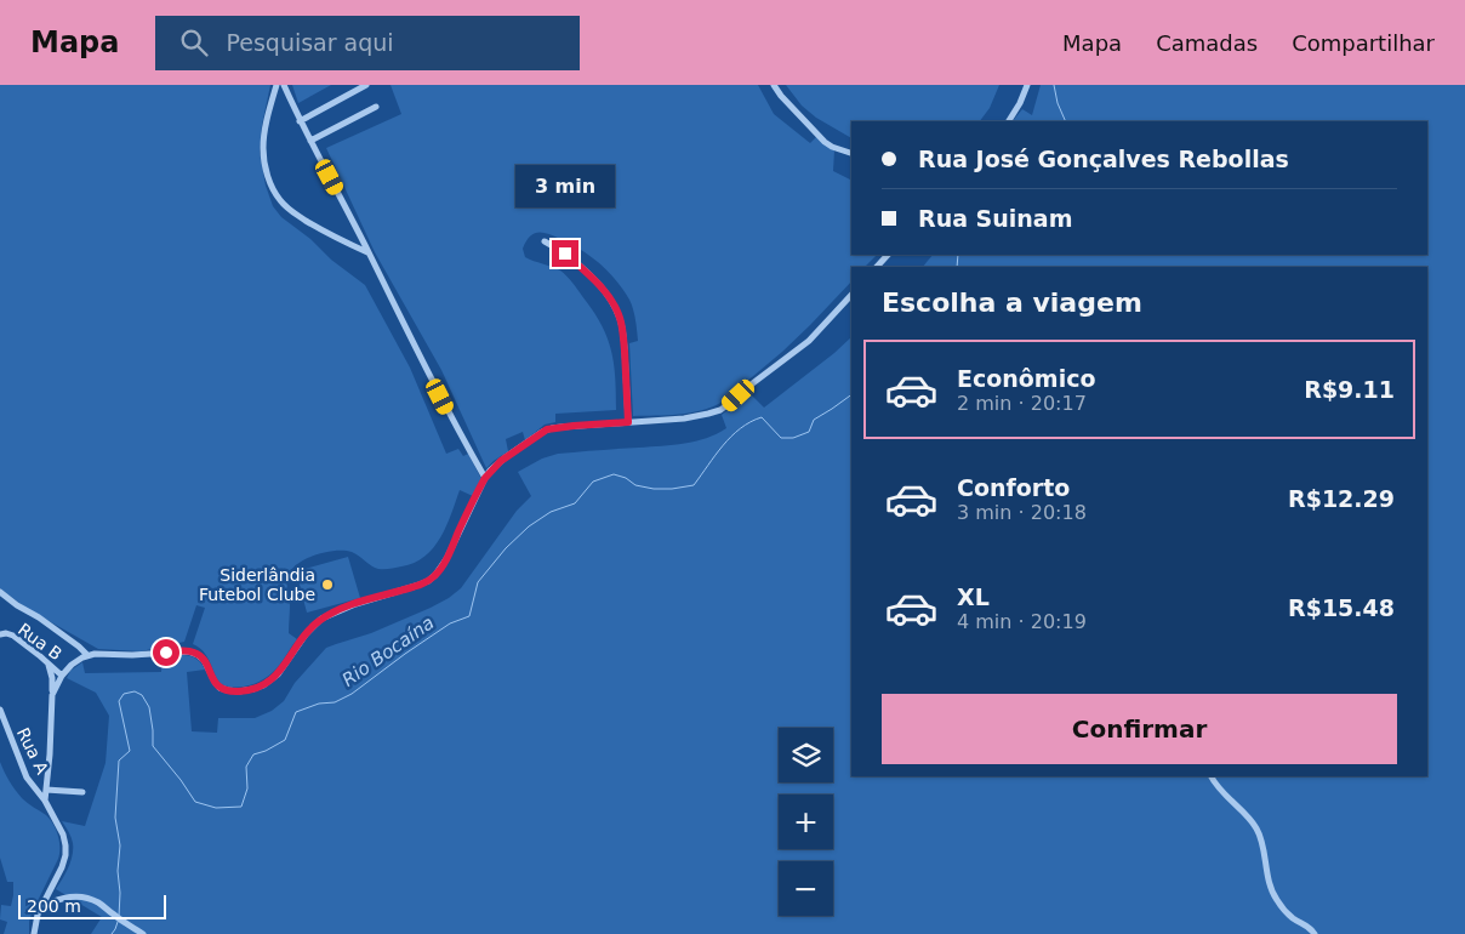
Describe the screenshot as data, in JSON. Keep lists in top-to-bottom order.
{
  "streets": {
    "street": ["Rua B", "Rua A"]
  },
  "water": ["Rio Bocaína"],
  "places": ["Siderlândia Futebol Clube"],
  "scale_bar": "200 m",
  "page": {
    "header": "Mapa",
    "search": "Pesquisar aqui",
    "nav": ["Mapa", "Camadas", "Compartilhar"],
    "banner": ["Rua José Gonçalves Rebollas", "Rua Suinam"],
    "bubble": "3 min",
    "heading": "Escolha a viagem",
    "list": [
      {
        "name": "Econômico",
        "note": "2 min · 20:17",
        "value": "R$9.11"
      },
      {
        "name": "Conforto",
        "note": "3 min · 20:18",
        "value": "R$12.29"
      },
      {
        "name": "XL",
        "note": "4 min · 20:19",
        "value": "R$15.48"
      }
    ],
    "buttons": "Confirmar",
    "map_buttons": ["+", "−"],
    "scale": "200 m"
  }
}
